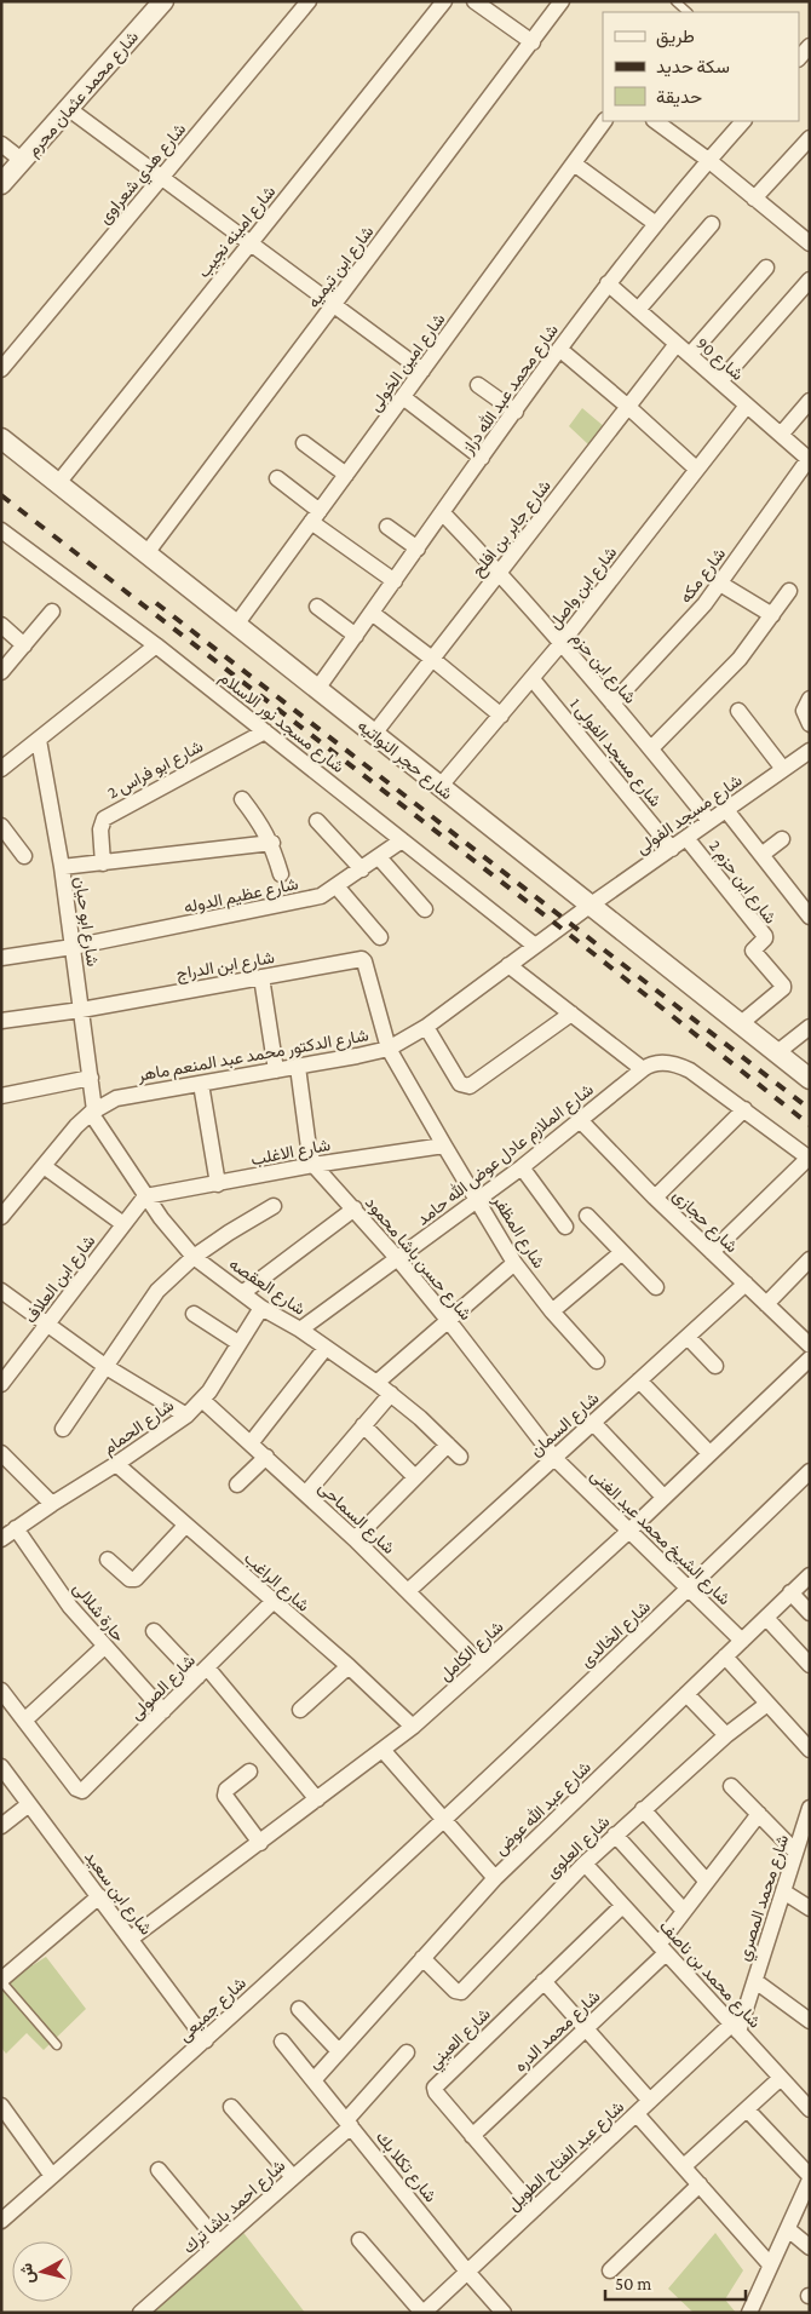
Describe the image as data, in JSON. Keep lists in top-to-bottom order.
{
  "streets": {
    "street": [
      "شارع محمد عثمان محرم",
      "شارع هدي شعراوى",
      "شارع امينه نجيب",
      "شارع ابن تيميه",
      "شارع 90",
      "شارع امين الخولى",
      "شارع محمد عبد الله دراز",
      "شارع جابر بن افلح",
      "شارع مكه",
      "شارع ابن واصل",
      "شارع ابن حزم",
      "شارع مسجد نور الاسلام",
      "شارع مسجد الفولى 1",
      "شارع حجر النواتيه",
      "شارع ابو فراس 2",
      "شارع مسجد الفولى",
      "شارع ابن حزم 2",
      "شارع عظيم الدوله",
      "شارع ابو حيان",
      "شارع ابن الدراج",
      "شارع الدكتور محمد عبد المنعم ماهر",
      "شارع الاغلب",
      "شارع الملازم عادل عوض الله حامد",
      "شارع حجازى",
      "شارع المظفر",
      "شارع حسن باشا محمود",
      "شارع ابن العلاف",
      "شارع العقصه",
      "شارع السمان",
      "شارع الحمام",
      "شارع السماحى",
      "شارع الشيخ محمد عبد الغنى",
      "شارع الراغب",
      "حارة شلالى",
      "شارع الخالدى",
      "شارع الكامل",
      "شارع الصولى",
      "شارع عبد الله عوض",
      "شارع العلوى",
      "شارع ابن سعيد",
      "شارع محمد المصري",
      "شارع محمد بن ناصف",
      "شارع جميعى",
      "شارع محمد الدره",
      "شارع العيني",
      "شارع عبد الفتاح الطويل",
      "شارع تكلا بك",
      "شارع احمد باشا ترك"
    ]
  },
  "crossings": [
    ["شارع امينه نجيب", "شارع حجر النواتيه"],
    ["شارع ابن تيميه", "شارع حجر النواتيه"],
    ["شارع 90", "شارع محمد عبد الله دراز"],
    ["شارع 90", "شارع جابر بن افلح"],
    ["شارع 90", "شارع مكه"],
    ["شارع 90", "شارع ابن واصل"],
    ["شارع امين الخولى", "شارع حجر النواتيه"],
    ["شارع محمد عبد الله دراز", "شارع ابن حزم"],
    ["شارع محمد عبد الله دراز", "شارع حجر النواتيه"],
    ["شارع جابر بن افلح", "شارع ابن حزم"],
    ["شارع جابر بن افلح", "شارع حجر النواتيه"],
    ["شارع مكه", "شارع ابن حزم"],
    ["شارع ابن واصل", "شارع ابن حزم"],
    ["شارع ابن واصل", "شارع مسجد الفولى 1"],
    ["شارع ابن واصل", "شارع حجر النواتيه"],
    ["شارع ابن حزم", "شارع مسجد الفولى"],
    ["شارع مسجد نور الاسلام", "شارع ابو فراس 2"],
    ["شارع مسجد نور الاسلام", "شارع عظيم الدوله"],
    ["شارع مسجد نور الاسلام", "شارع الدكتور محمد عبد المنعم ماهر"],
    ["شارع مسجد الفولى 1", "شارع مسجد الفولى"],
    ["شارع حجر النواتيه", "شارع مسجد الفولى"],
    ["شارع حجر النواتيه", "شارع ابن حزم 2"],
    ["شارع حجر النواتيه", "شارع الدكتور محمد عبد المنعم ماهر"],
    ["شارع مسجد الفولى", "شارع ابن حزم 2"],
    ["شارع مسجد الفولى", "شارع الدكتور محمد عبد المنعم ماهر"],
    ["شارع عظيم الدوله", "شارع ابو حيان"],
    ["شارع ابو حيان", "شارع ابن الدراج"],
    ["شارع ابو حيان", "شارع الدكتور محمد عبد المنعم ماهر"],
    ["شارع ابو حيان", "شارع العقصه"],
    ["شارع ابن الدراج", "شارع الدكتور محمد عبد المنعم ماهر"],
    ["شارع ابن الدراج", "شارع المظفر"],
    ["شارع الدكتور محمد عبد المنعم ماهر", "شارع المظفر"],
    ["شارع الدكتور محمد عبد المنعم ماهر", "شارع العقصه"],
    ["شارع الاغلب", "شارع المظفر"],
    ["شارع الاغلب", "شارع حسن باشا محمود"],
    ["شارع الاغلب", "شارع ابن العلاف"],
    ["شارع الاغلب", "شارع العقصه"],
    ["شارع الملازم عادل عوض الله حامد", "شارع حجازى"],
    ["شارع الملازم عادل عوض الله حامد", "شارع المظفر"],
    ["شارع الملازم عادل عوض الله حامد", "شارع حسن باشا محمود"],
    ["شارع الملازم عادل عوض الله حامد", "شارع العقصه"],
    ["شارع حجازى", "شارع السمان"],
    ["شارع حسن باشا محمود", "شارع السمان"],
    ["شارع حسن باشا محمود", "شارع الشيخ محمد عبد الغنى"],
    ["شارع ابن العلاف", "شارع العقصه"],
    ["شارع العقصه", "شارع الحمام"],
    ["شارع السمان", "شارع السماحى"],
    ["شارع السمان", "شارع الشيخ محمد عبد الغنى"],
    ["شارع الحمام", "شارع السماحى"],
    ["شارع الحمام", "شارع الراغب"],
    ["شارع الحمام", "حارة شلالى"],
    ["شارع السماحى", "شارع الكامل"],
    ["شارع الشيخ محمد عبد الغنى", "شارع الخالدى"],
    ["شارع الشيخ محمد عبد الغنى", "شارع الكامل"],
    ["شارع الشيخ محمد عبد الغنى", "شارع عبد الله عوض"],
    ["شارع الراغب", "شارع الكامل"],
    ["شارع الراغب", "شارع الصولى"],
    ["حارة شلالى", "شارع الصولى"],
    ["شارع الخالدى", "شارع جميعى"],
    ["شارع الكامل", "شارع ابن سعيد"],
    ["شارع عبد الله عوض", "شارع العلوى"],
    ["شارع عبد الله عوض", "شارع تكلا بك"],
    ["شارع العلوى", "شارع محمد بن ناصف"],
    ["شارع ابن سعيد", "شارع جميعى"],
    ["شارع محمد المصري", "شارع محمد بن ناصف"],
    ["شارع محمد المصري", "شارع عبد الفتاح الطويل"],
    ["شارع محمد بن ناصف", "شارع محمد الدره"],
    ["شارع محمد بن ناصف", "شارع العيني"],
    ["شارع محمد بن ناصف", "شارع عبد الفتاح الطويل"],
    ["شارع محمد الدره", "شارع العيني"],
    ["شارع العيني", "شارع عبد الفتاح الطويل"],
    ["شارع عبد الفتاح الطويل", "شارع تكلا بك"],
    ["شارع تكلا بك", "شارع احمد باشا ترك"]
  ],
  "legend": ["طريق", "سكة حديد", "حديقة"],
  "scale_bar": "50 m",
  "north": "left"
}
